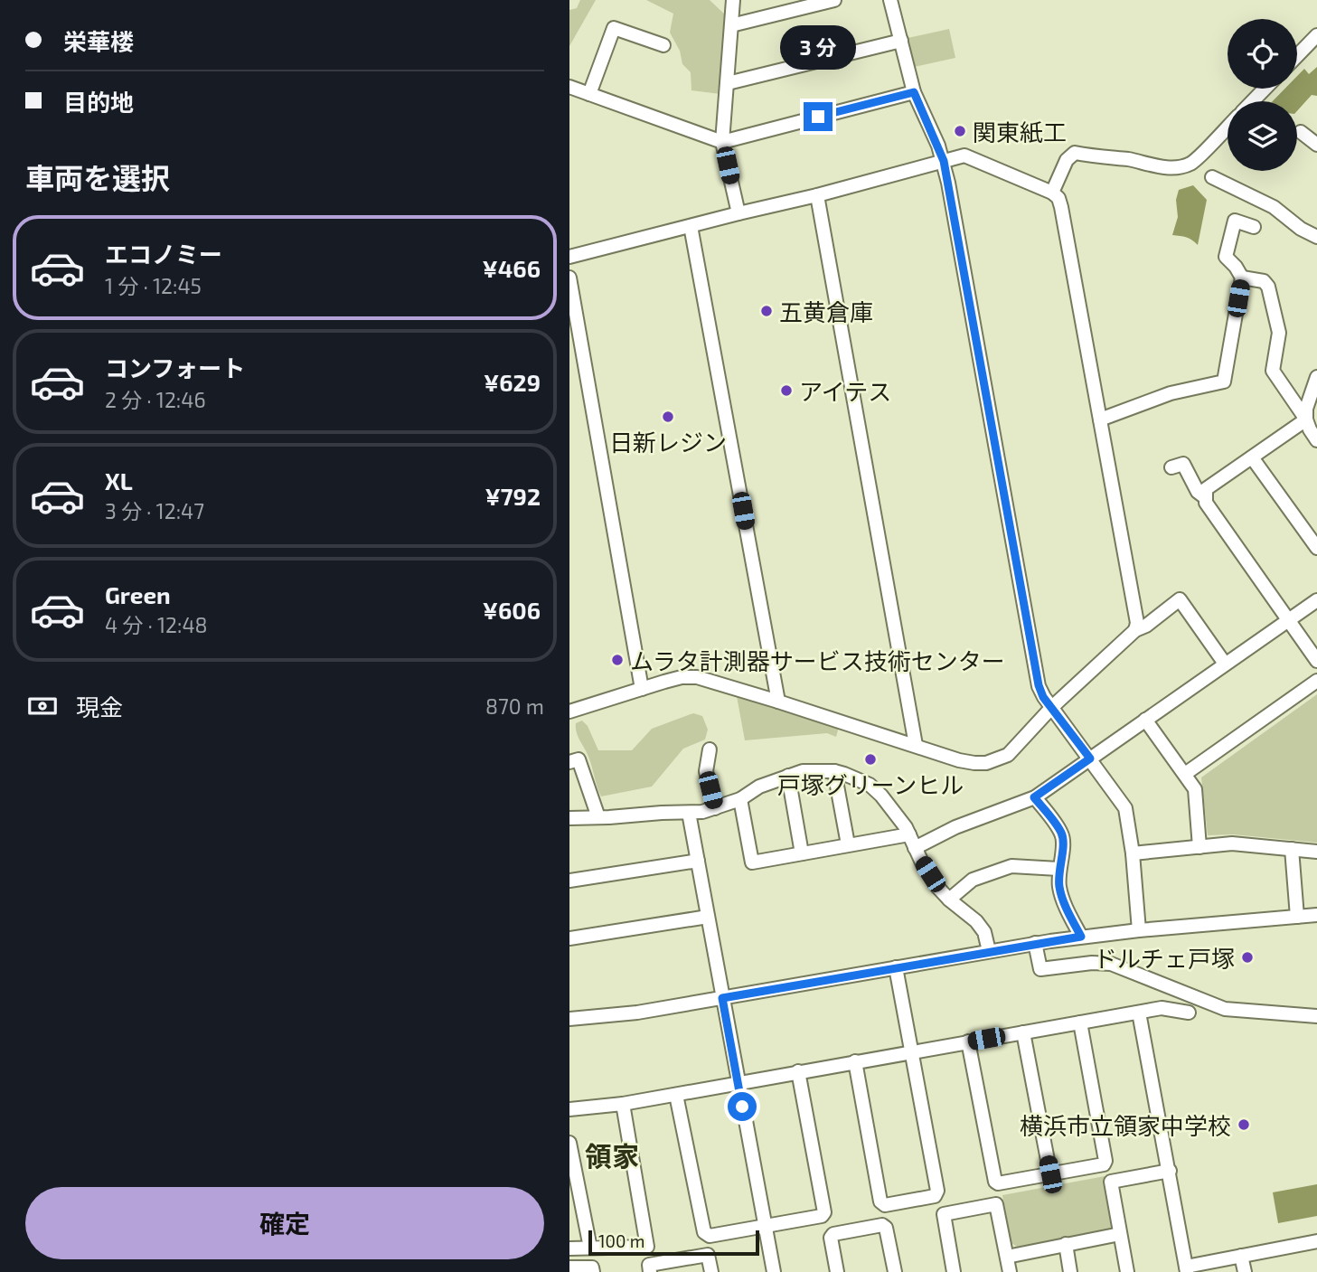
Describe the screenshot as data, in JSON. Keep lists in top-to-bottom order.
{
  "districts": ["領家"],
  "places": [
    "関東紙工",
    "五黄倉庫",
    "アイテス",
    "日新レジン",
    "ムラタ計測器サービス技術センター",
    "戸塚グリーンヒル",
    "ドルチェ戸塚",
    "横浜市立領家中学校"
  ],
  "scale_bar": "100 m",
  "page": {
    "banner": ["栄華楼", "目的地"],
    "bubble": "3 分",
    "heading": "車両を選択",
    "list": [
      {
        "name": "エコノミー",
        "note": "1 分 · 12:45",
        "value": "¥466"
      },
      {
        "name": "コンフォート",
        "note": "2 分 · 12:46",
        "value": "¥629"
      },
      {
        "name": "XL",
        "note": "3 分 · 12:47",
        "value": "¥792"
      },
      {
        "name": "Green",
        "note": "4 分 · 12:48",
        "value": "¥606"
      }
    ],
    "pay": ["現金", "870 m"],
    "buttons": "確定",
    "scale": "100 m"
  }
}
